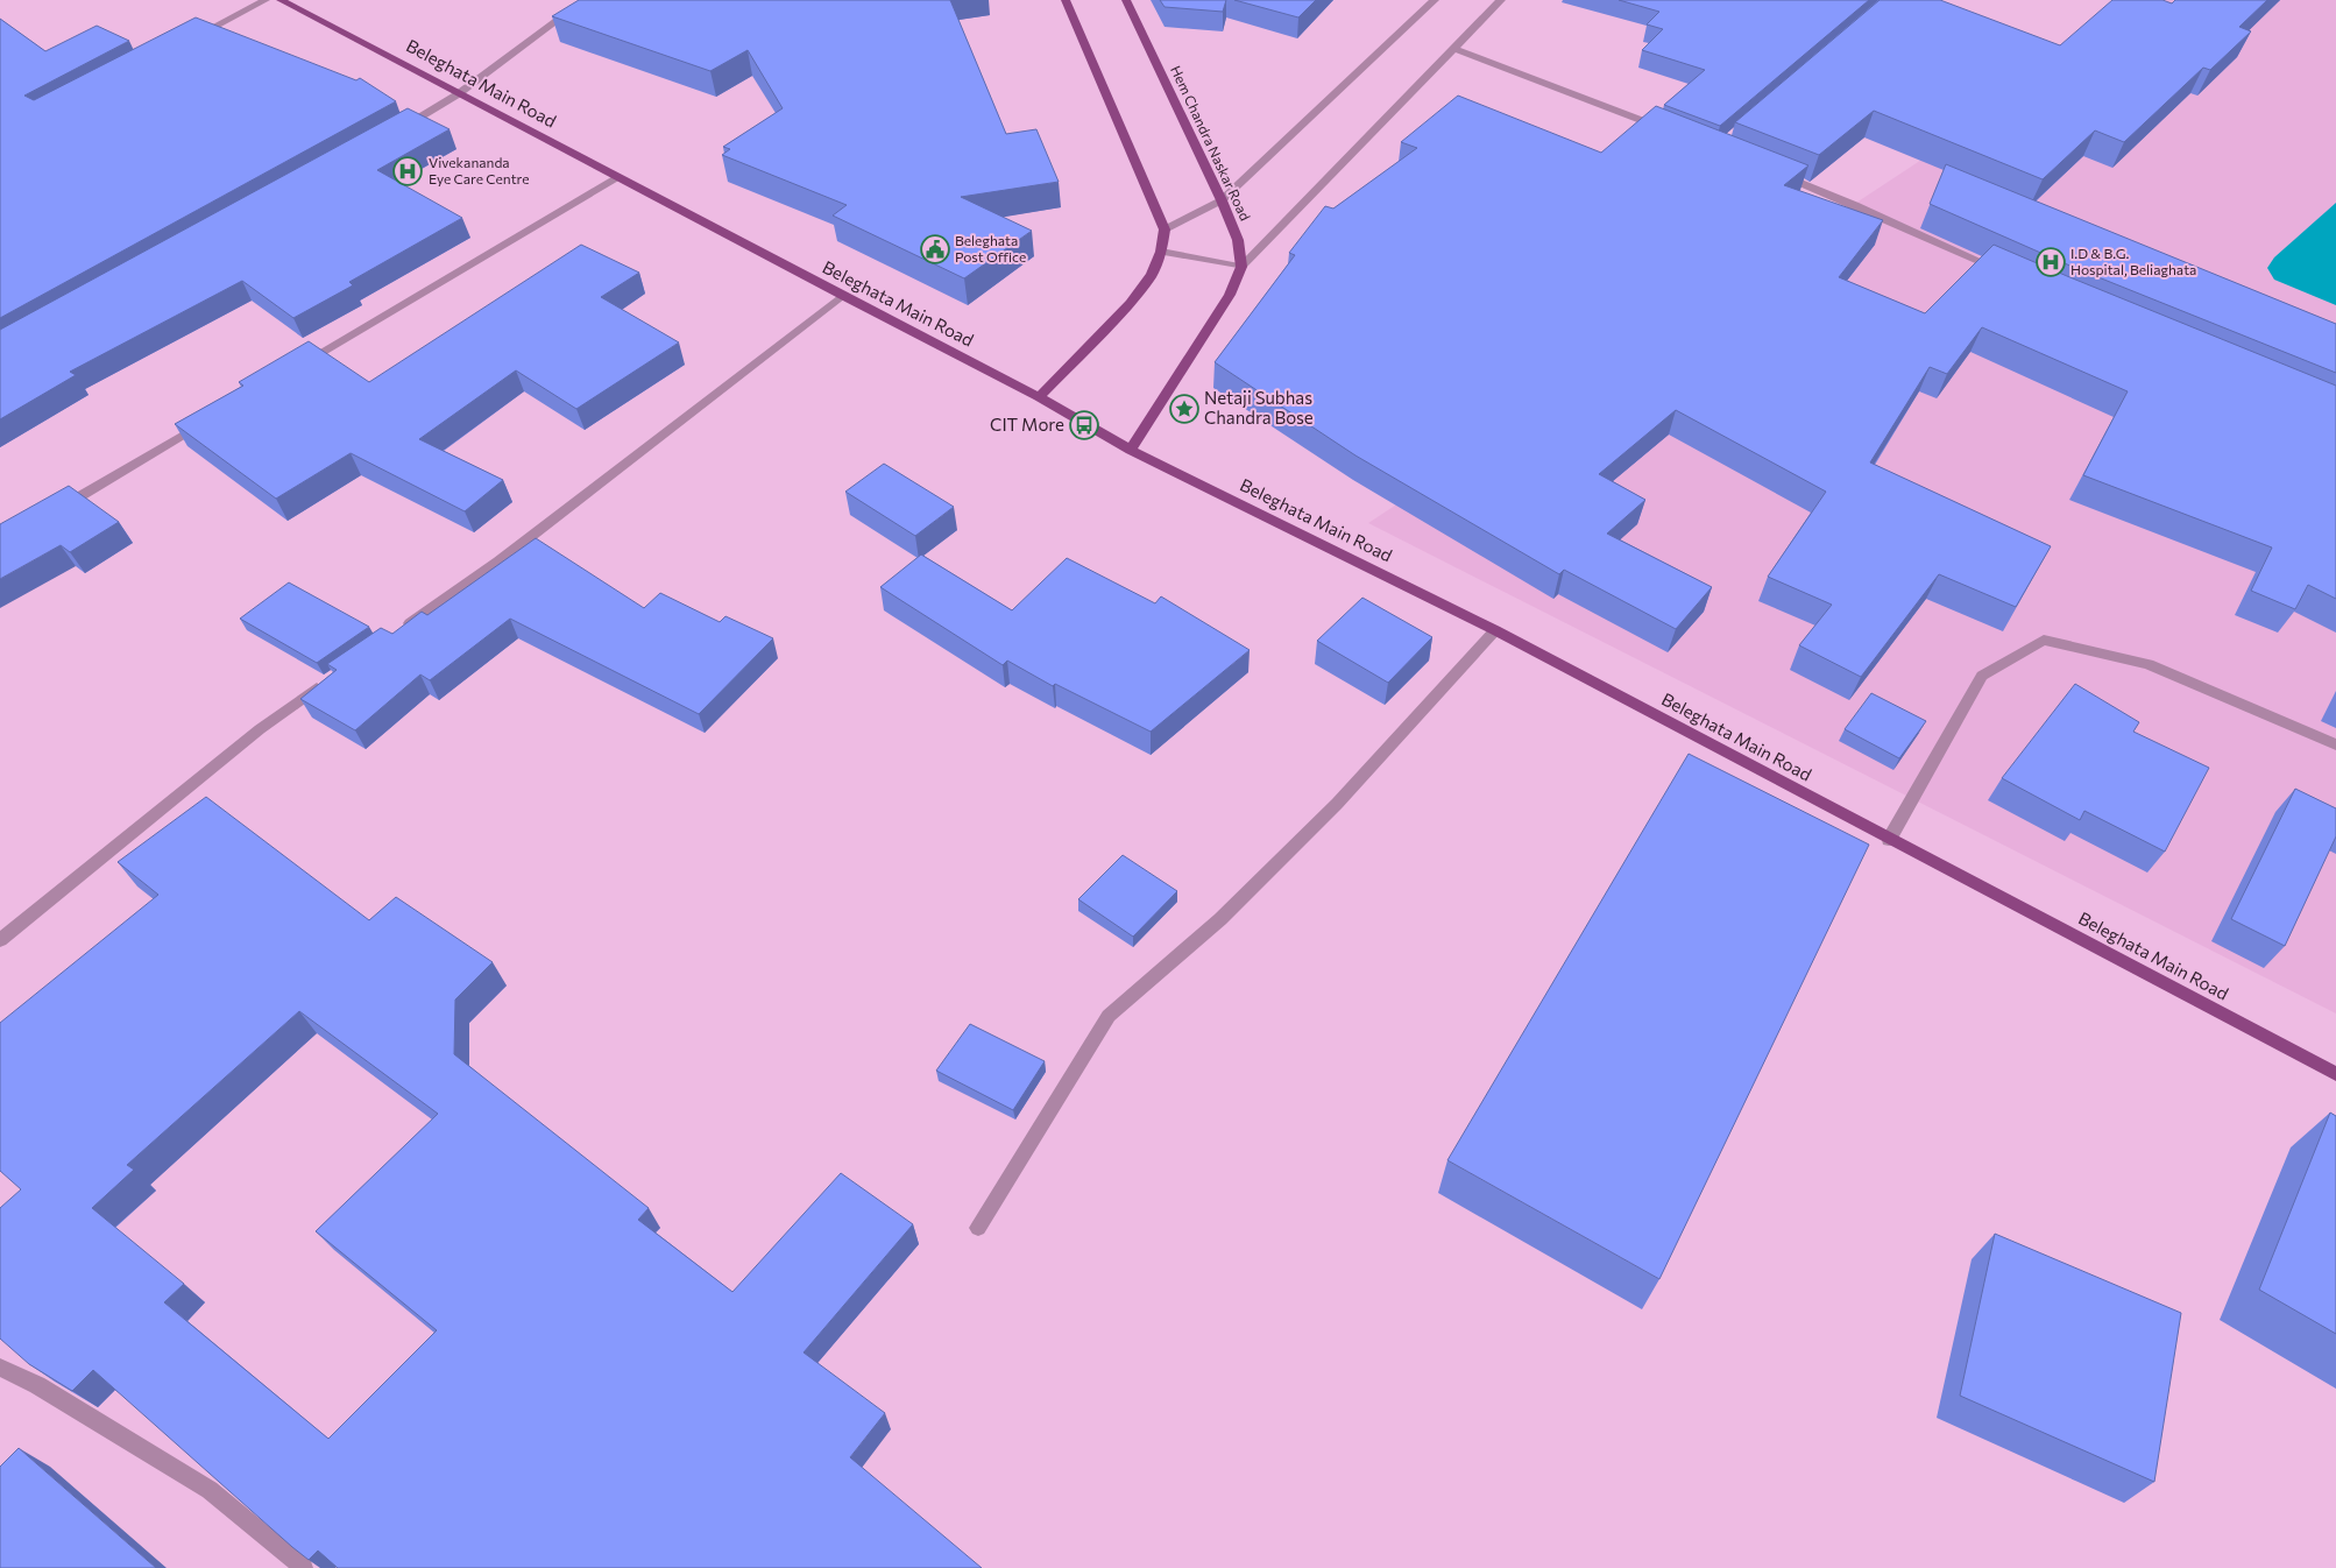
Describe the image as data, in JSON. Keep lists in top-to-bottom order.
{
  "streets": {
    "main road": ["Beleghata Main Road", "Hem Chandra Naskar Road"]
  },
  "crossings": [
    ["Beleghata Main Road", "Hem Chandra Naskar Road"]
  ],
  "places": {
    "hospital": ["Vivekananda Eye Care Centre", "I.D & B.G. Hospital, Beliaghata"],
    "public building": ["Beleghata Post Office"],
    "place": ["Netaji Subhas Chandra Bose"],
    "bus stop": ["CIT More"]
  }
}
